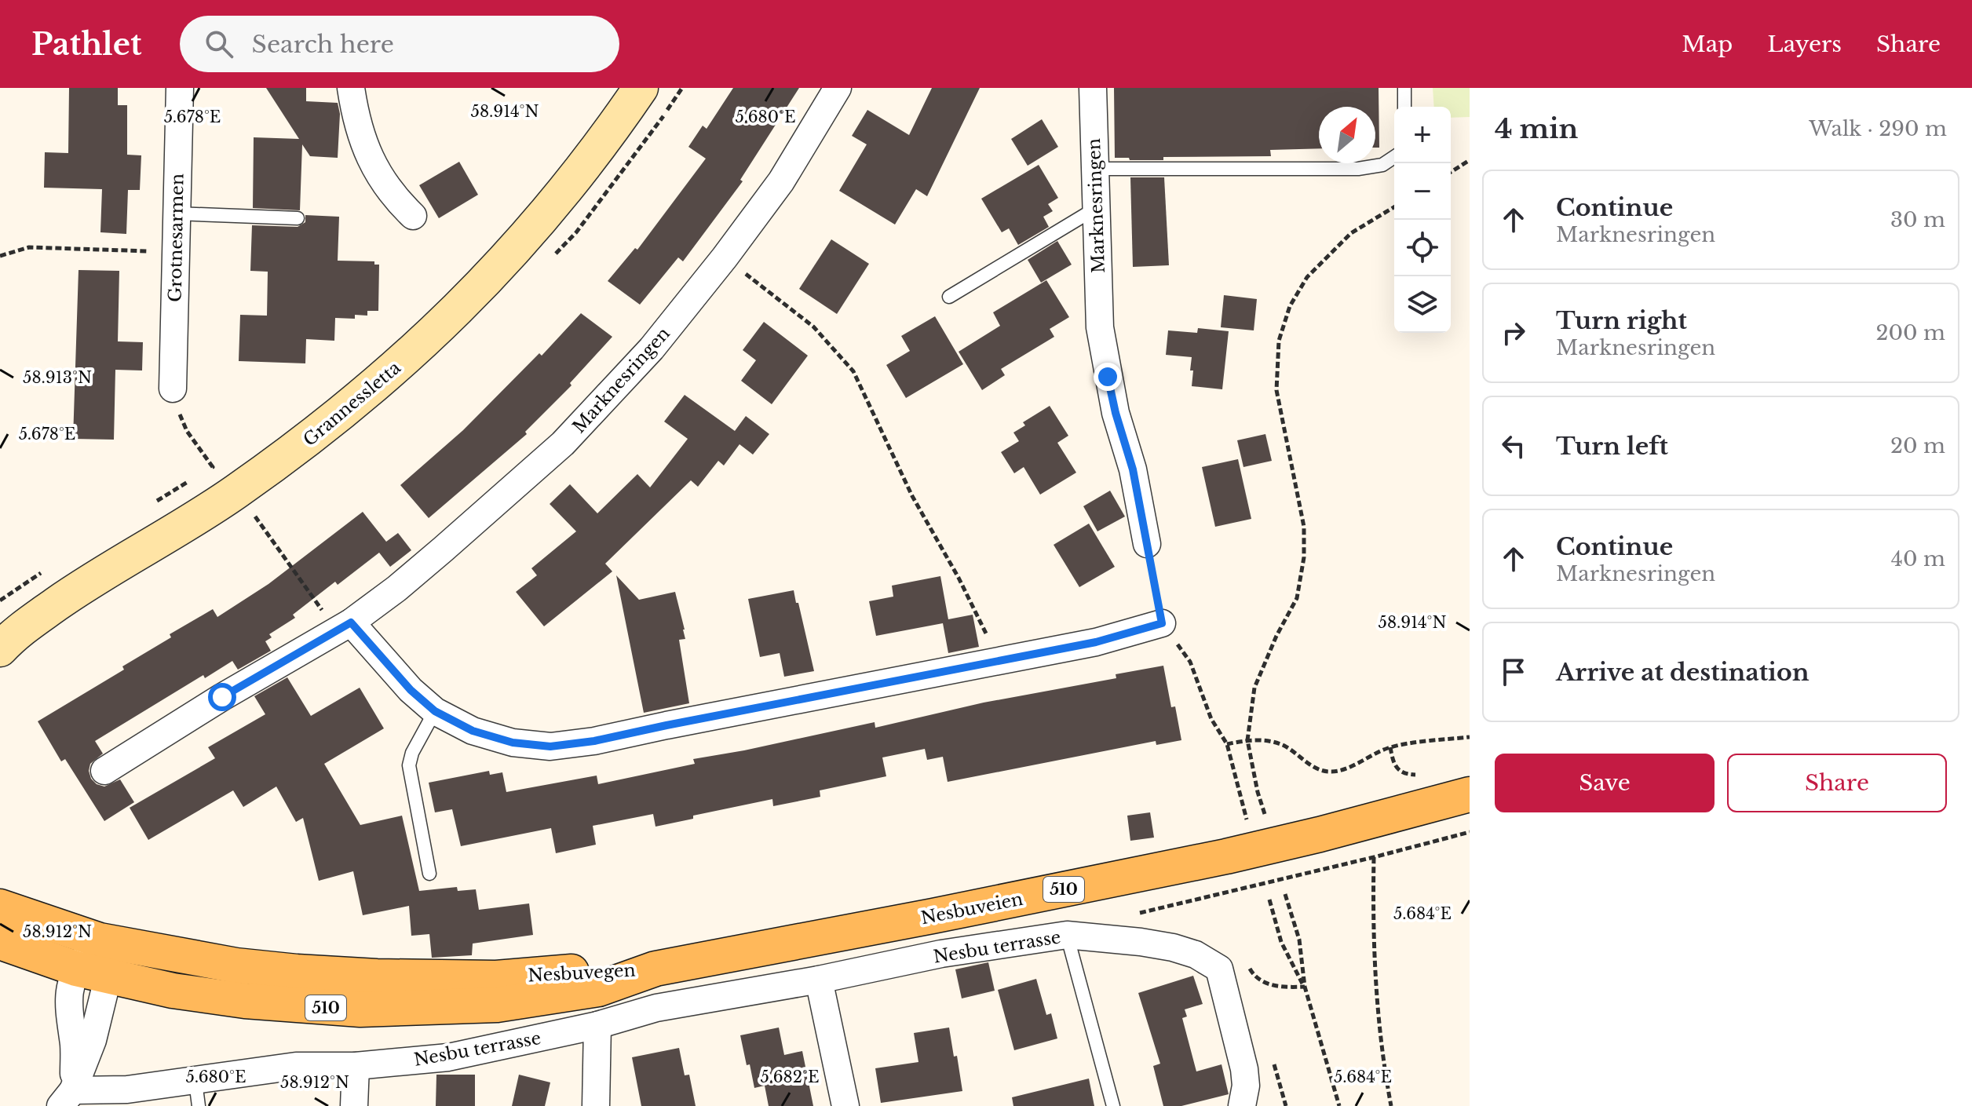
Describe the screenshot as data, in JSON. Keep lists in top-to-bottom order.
{
  "streets": {
    "main road": [
      "Grannessletta",
      "510",
      "Nesbuveien",
      "Nesbuvegen"
    ],
    "street": ["Marknesringen", "Grotnesarmen", "Nesbu terrasse"]
  },
  "crossings": [
    ["Nesbuveien", "Nesbuvegen"],
    ["Nesbu terrasse", "Nesbuvegen"]
  ],
  "north": "top right",
  "page": {
    "header": "Pathlet",
    "search": "Search here",
    "nav": ["Map", "Layers", "Share"],
    "heading": ["4 min", "Walk · 290 m"],
    "map_buttons": ["+", "−"],
    "list": [
      ["Continue", "Marknesringen", "30 m"],
      ["Turn right", "Marknesringen", "200 m"],
      ["Turn left", "20 m"],
      ["Continue", "Marknesringen", "40 m"],
      "Arrive at destination"
    ],
    "buttons": ["Save", "Share"]
  },
  "coordinates": [
    "58.914°N",
    "5.678°E",
    "5.680°E",
    "58.913°N",
    "5.684°E",
    "58.912°N",
    "5.682°E"
  ]
}
